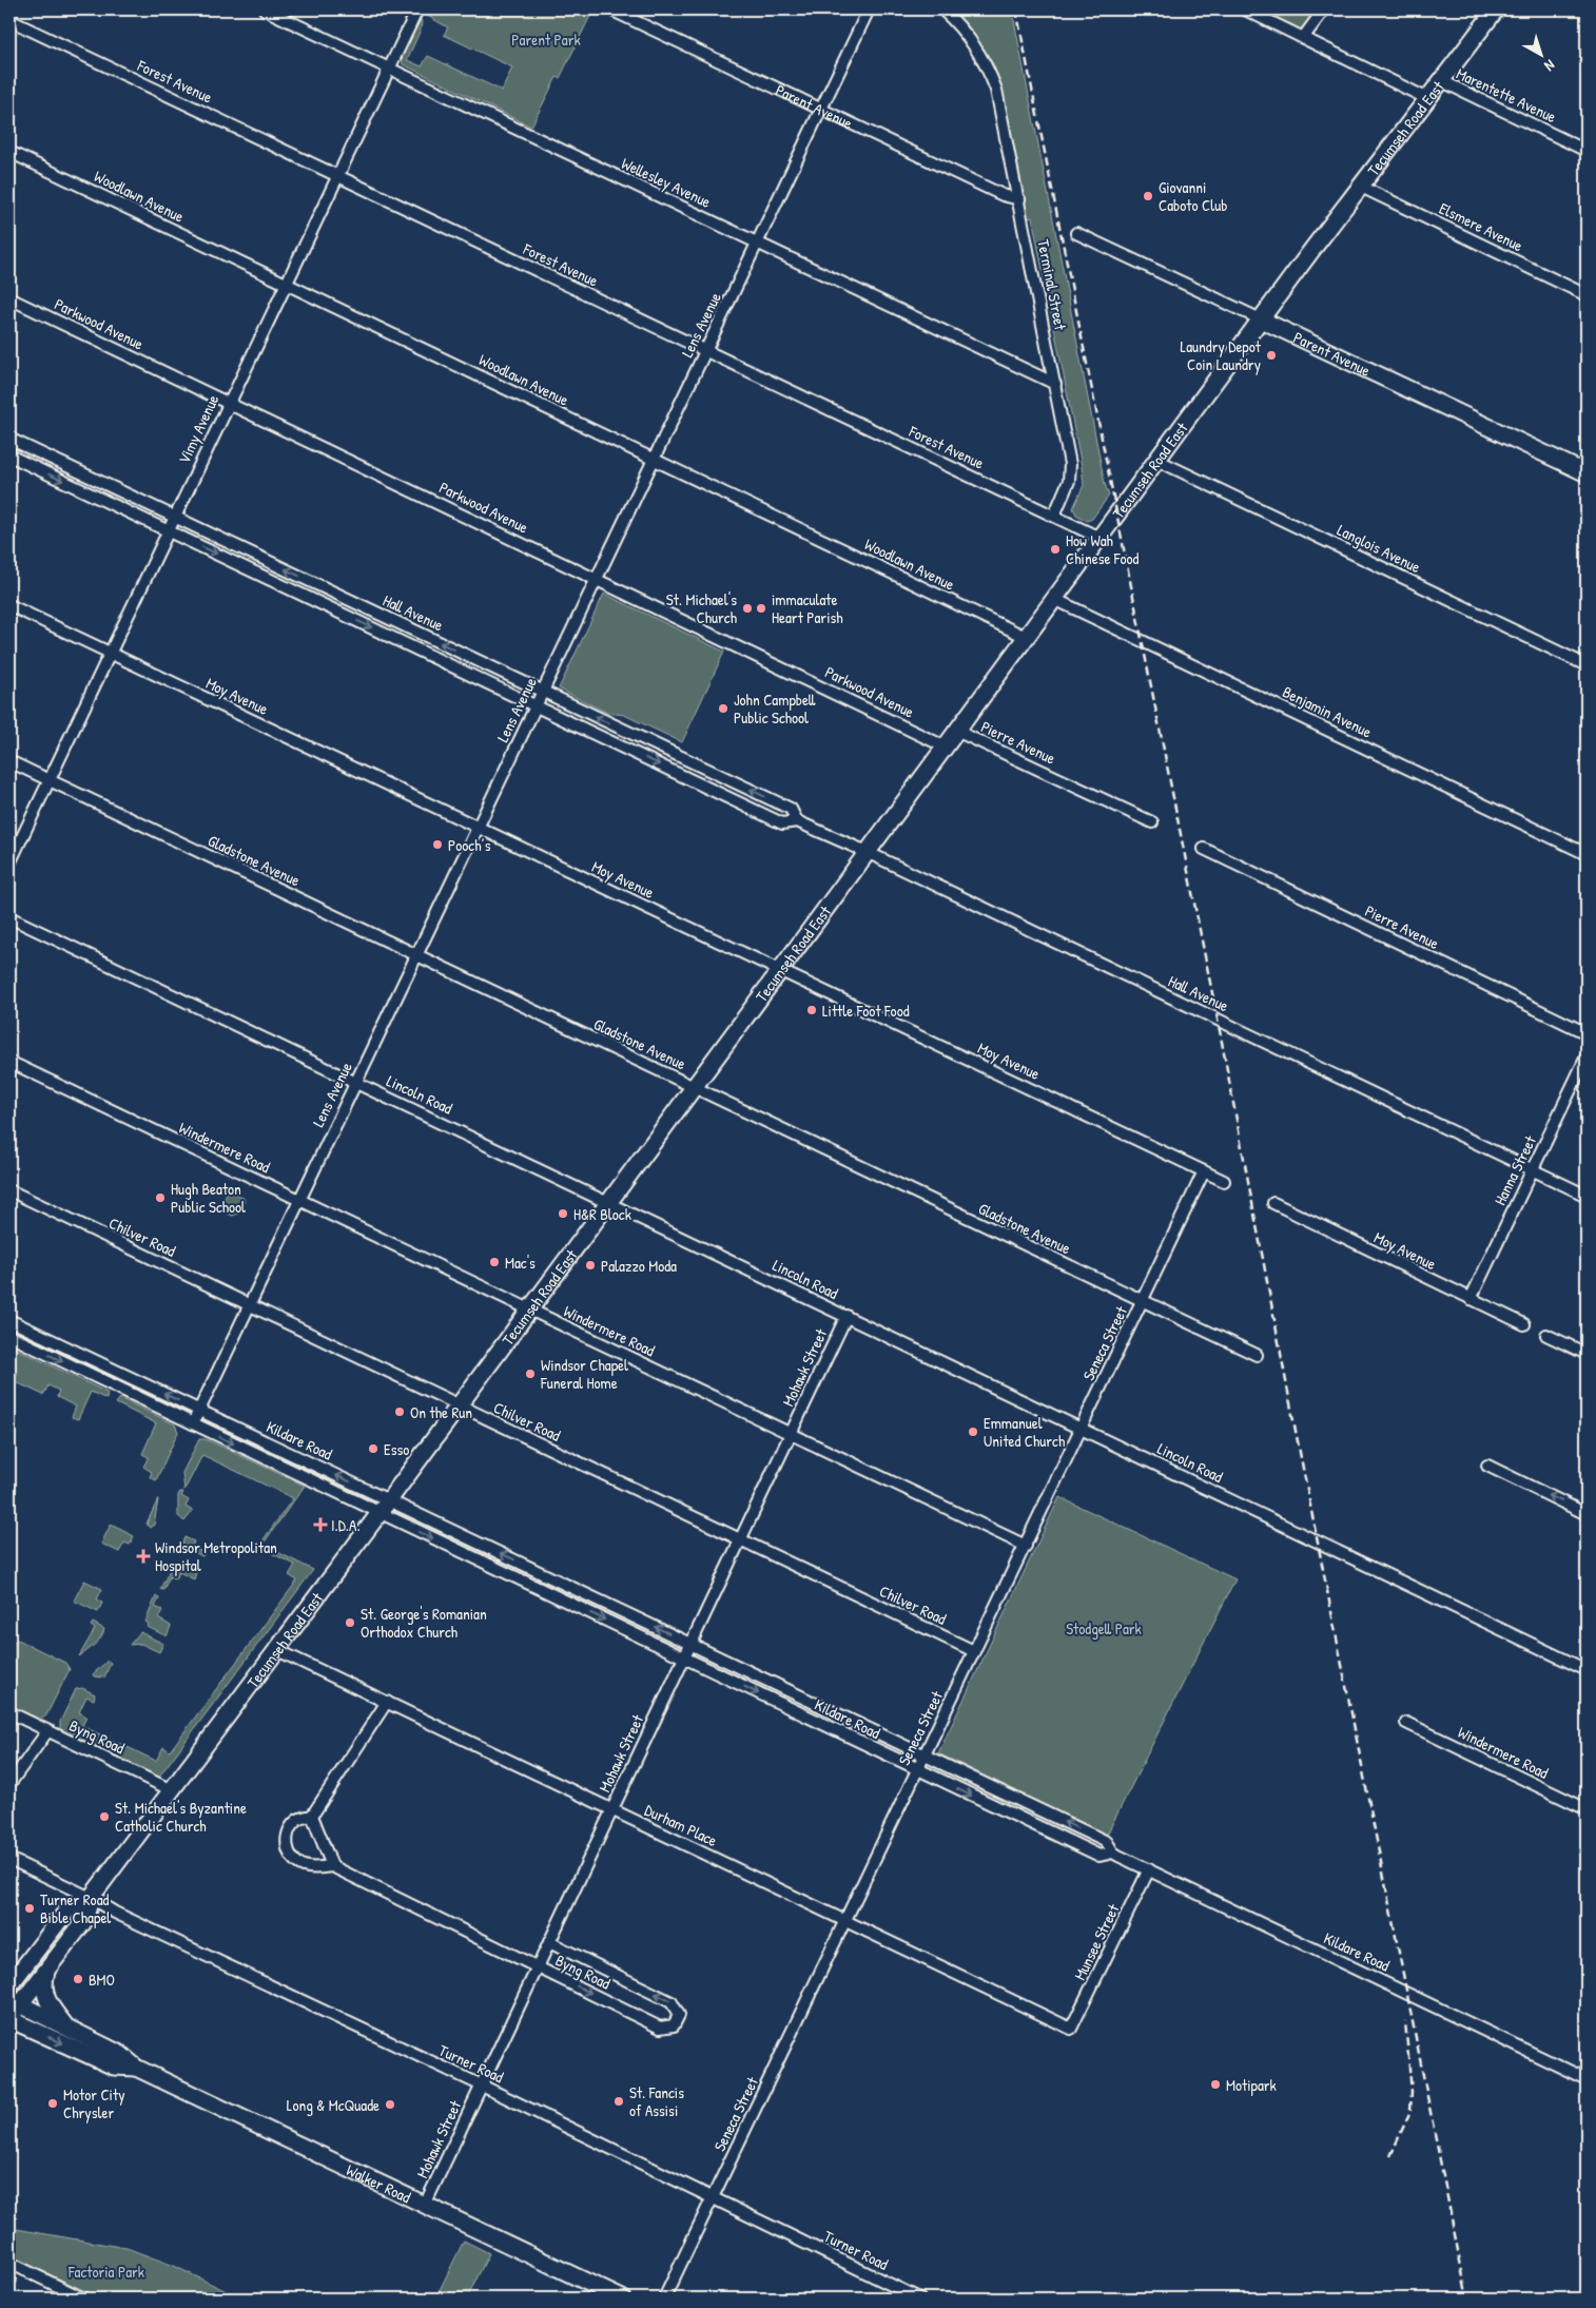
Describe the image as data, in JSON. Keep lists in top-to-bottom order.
{
  "streets": {
    "main road": ["Parent Avenue", "Tecumseh Road East", "Walker Road"],
    "street": [
      "Forest Avenue",
      "Marentette Avenue",
      "Wellesley Avenue",
      "Woodlawn Avenue",
      "Elsmere Avenue",
      "Terminal Street",
      "Parkwood Avenue",
      "Lens Avenue",
      "Vimy Avenue",
      "Langlois Avenue",
      "Hall Avenue",
      "Moy Avenue",
      "Benjamin Avenue",
      "Pierre Avenue",
      "Gladstone Avenue",
      "Lincoln Road",
      "Windermere Road",
      "Hanna Street",
      "Chilver Road",
      "Seneca Street",
      "Mohawk Street",
      "Kildare Road",
      "Byng Road",
      "Durham Place",
      "Munsee Street",
      "Turner Road"
    ]
  },
  "crossings": [
    ["Forest Avenue", "Tecumseh Road East"],
    ["Forest Avenue", "Terminal Street"],
    ["Forest Avenue", "Lens Avenue"],
    ["Forest Avenue", "Vimy Avenue"],
    ["Marentette Avenue", "Tecumseh Road East"],
    ["Parent Avenue", "Tecumseh Road East"],
    ["Parent Avenue", "Terminal Street"],
    ["Parent Avenue", "Lens Avenue"],
    ["Tecumseh Road East", "Woodlawn Avenue"],
    ["Tecumseh Road East", "Elsmere Avenue"],
    ["Tecumseh Road East", "Parkwood Avenue"],
    ["Tecumseh Road East", "Langlois Avenue"],
    ["Tecumseh Road East", "Hall Avenue"],
    ["Tecumseh Road East", "Moy Avenue"],
    ["Tecumseh Road East", "Benjamin Avenue"],
    ["Tecumseh Road East", "Pierre Avenue"],
    ["Tecumseh Road East", "Gladstone Avenue"],
    ["Tecumseh Road East", "Lincoln Road"],
    ["Tecumseh Road East", "Windermere Road"],
    ["Tecumseh Road East", "Chilver Road"],
    ["Tecumseh Road East", "Kildare Road"],
    ["Tecumseh Road East", "Byng Road"],
    ["Tecumseh Road East", "Durham Place"],
    ["Tecumseh Road East", "Turner Road"],
    ["Tecumseh Road East", "Walker Road"],
    ["Wellesley Avenue", "Terminal Street"],
    ["Wellesley Avenue", "Lens Avenue"],
    ["Wellesley Avenue", "Vimy Avenue"],
    ["Woodlawn Avenue", "Lens Avenue"],
    ["Woodlawn Avenue", "Vimy Avenue"],
    ["Parkwood Avenue", "Lens Avenue"],
    ["Parkwood Avenue", "Vimy Avenue"],
    ["Lens Avenue", "Hall Avenue"],
    ["Lens Avenue", "Moy Avenue"],
    ["Lens Avenue", "Gladstone Avenue"],
    ["Lens Avenue", "Lincoln Road"],
    ["Lens Avenue", "Windermere Road"],
    ["Lens Avenue", "Chilver Road"],
    ["Lens Avenue", "Kildare Road"],
    ["Vimy Avenue", "Hall Avenue"],
    ["Vimy Avenue", "Moy Avenue"],
    ["Vimy Avenue", "Gladstone Avenue"],
    ["Hall Avenue", "Hanna Street"],
    ["Moy Avenue", "Hanna Street"],
    ["Moy Avenue", "Seneca Street"],
    ["Gladstone Avenue", "Seneca Street"],
    ["Lincoln Road", "Seneca Street"],
    ["Lincoln Road", "Mohawk Street"],
    ["Windermere Road", "Seneca Street"],
    ["Windermere Road", "Mohawk Street"],
    ["Chilver Road", "Seneca Street"],
    ["Chilver Road", "Mohawk Street"],
    ["Seneca Street", "Kildare Road"],
    ["Seneca Street", "Durham Place"],
    ["Seneca Street", "Turner Road"],
    ["Mohawk Street", "Kildare Road"],
    ["Mohawk Street", "Byng Road"],
    ["Mohawk Street", "Durham Place"],
    ["Mohawk Street", "Turner Road"],
    ["Mohawk Street", "Walker Road"],
    ["Kildare Road", "Munsee Street"],
    ["Byng Road", "Durham Place"],
    ["Durham Place", "Munsee Street"]
  ],
  "parks": ["Parent Park", "Stodgell Park", "Factoria Park"],
  "places": {
    "other": [
      "Giovanni Caboto Club",
      "Laundry Depot Coin Laundry",
      "How Wah Chinese Food",
      "St. Michael's Church",
      "immaculate Heart Parish",
      "John Campbell Public School",
      "Pooch’s",
      "Little Foot Food",
      "Hugh Beaton Public School",
      "H&R Block",
      "Mac's",
      "Palazzo Moda",
      "Windsor Chapel Funeral Home",
      "On the Run",
      "Emmanuel United Church",
      "Esso",
      "St. George's Romanian Orthodox Church",
      "St. Michael's Byzantine Catholic Church",
      "Turner Road Bible Chapel",
      "BMO",
      "Motipark",
      "St. Fancis of Assisi",
      "Motor City Chrysler",
      "Long & McQuade"
    ],
    "health": ["I.D.A.", "Windsor Metropolitan Hospital"]
  },
  "north": "bottom right"
}
